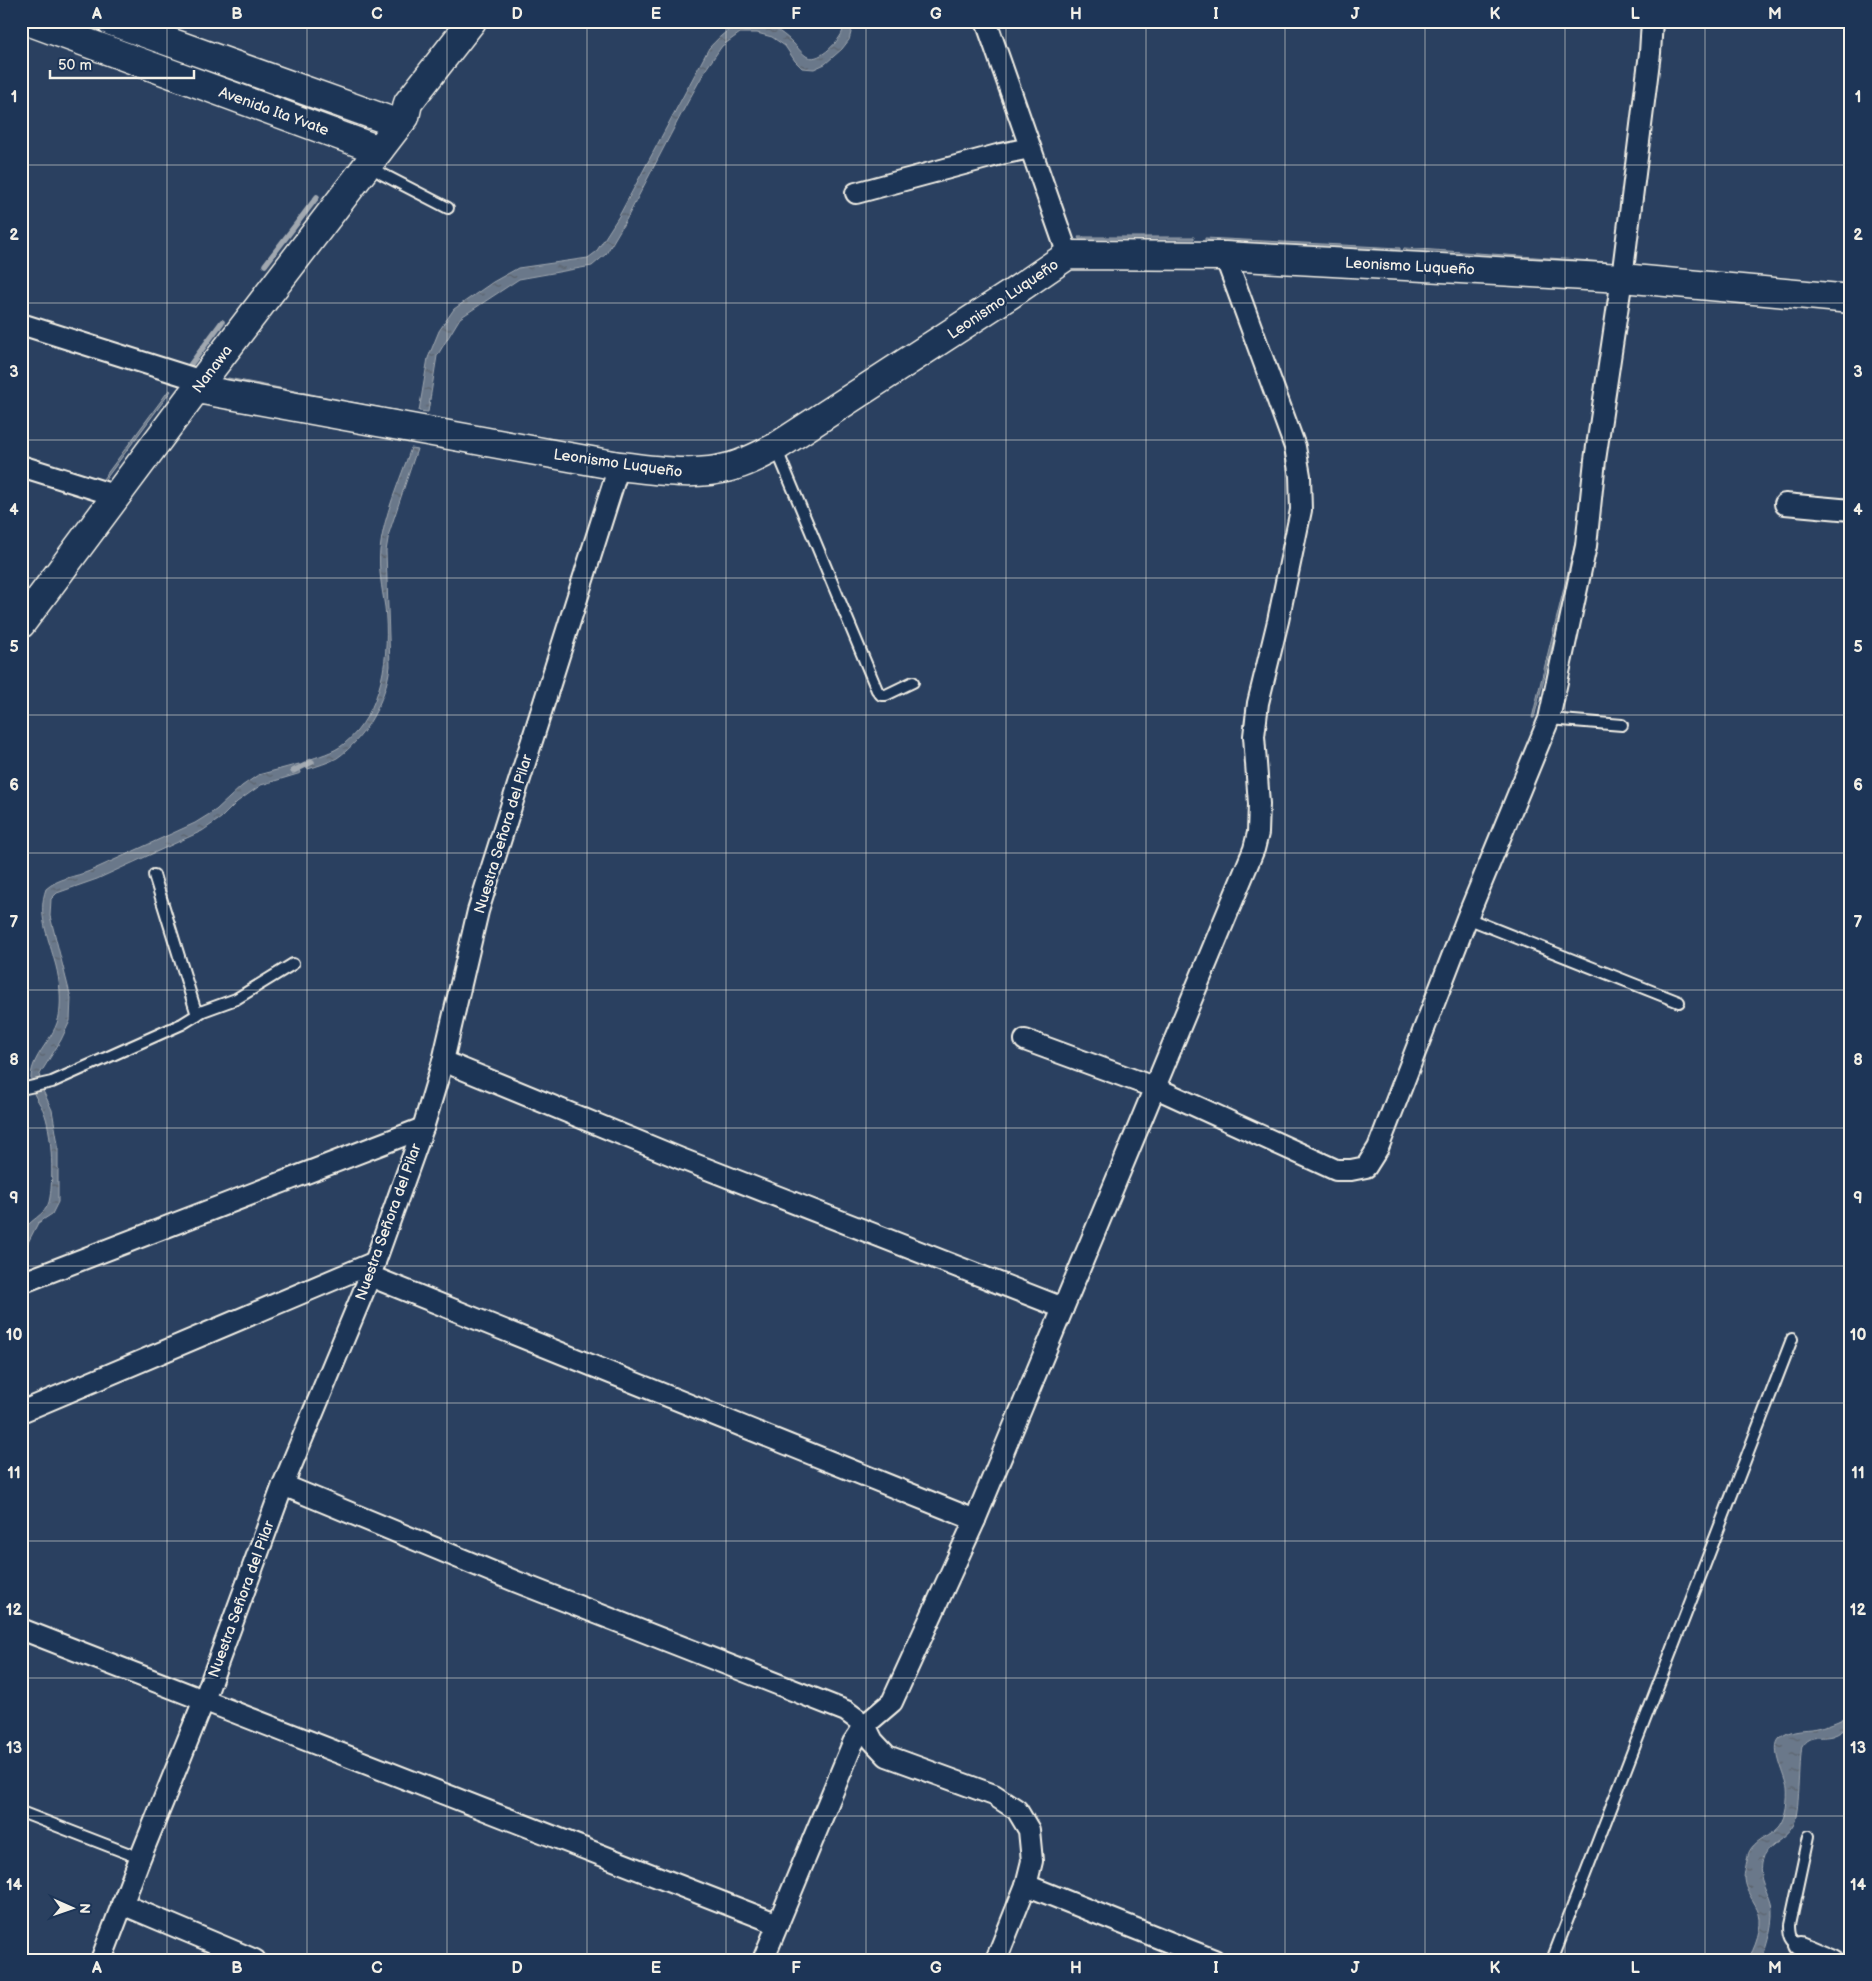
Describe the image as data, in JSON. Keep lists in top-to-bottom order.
{
  "streets": {
    "street": [
      "Avenida Ita Yvate",
      "Leonismo Luqueño",
      "Nanawa",
      "Nuestra Señora del Pilar"
    ]
  },
  "crossings": [
    ["Avenida Ita Yvate", "Nanawa"],
    ["Leonismo Luqueño", "Nanawa"],
    ["Leonismo Luqueño", "Nuestra Señora del Pilar"]
  ],
  "scale_bar": "50 m",
  "north": "right",
  "grid": {
    "columns": [
      "A",
      "B",
      "C",
      "D",
      "E",
      "F",
      "G",
      "H",
      "I",
      "J",
      "K",
      "L",
      "M"
    ],
    "rows": [
      "1",
      "2",
      "3",
      "4",
      "5",
      "6",
      "7",
      "8",
      "9",
      "10",
      "11",
      "12",
      "13",
      "14"
    ]
  }
}
